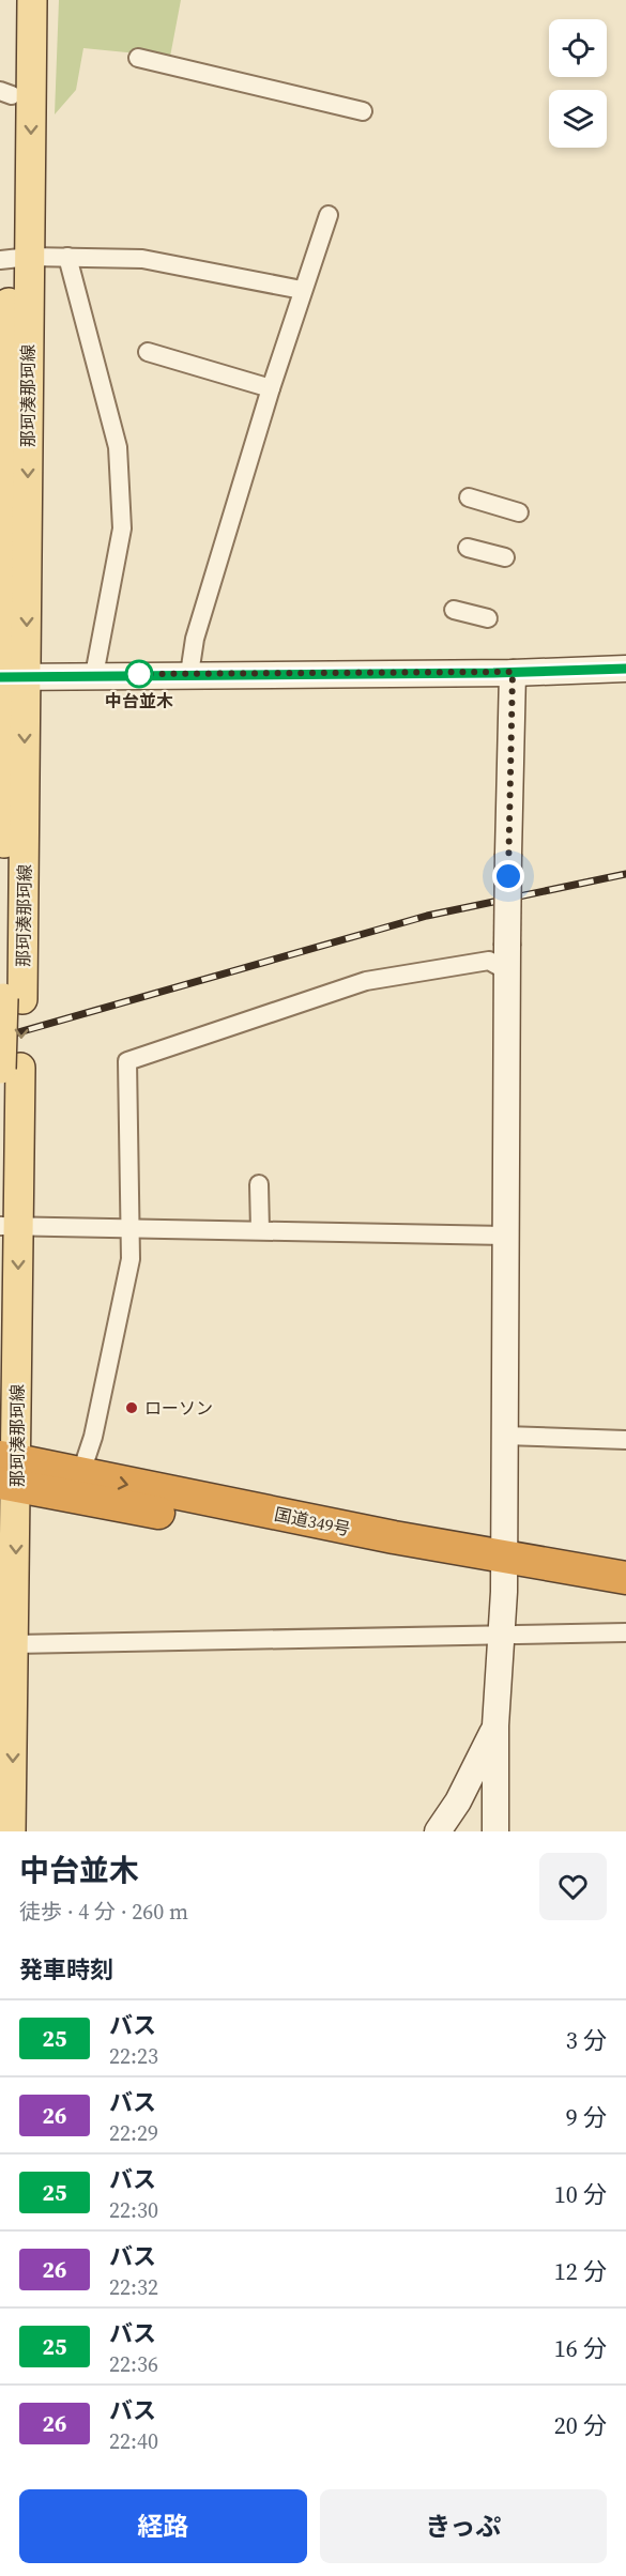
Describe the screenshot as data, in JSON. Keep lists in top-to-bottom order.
{
  "streets": {
    "highway": ["国道349号"],
    "main road": ["那珂湊那珂線"]
  },
  "crossings": [
    ["那珂湊那珂線", "国道349号"]
  ],
  "one_way": ["那珂湊那珂線"],
  "places": ["中台並木", "ローソン"],
  "lines": ["bus line 25"],
  "page": {
    "heading": [
      ["中台並木", "徒歩 · 4 分 · 260 m"],
      "発車時刻"
    ],
    "list": [
      {
        "mark": "25",
        "name": "バス",
        "note": "22:23",
        "value": "3 分"
      },
      {
        "mark": "26",
        "name": "バス",
        "note": "22:29",
        "value": "9 分"
      },
      {
        "mark": "25",
        "name": "バス",
        "note": "22:30",
        "value": "10 分"
      },
      {
        "mark": "26",
        "name": "バス",
        "note": "22:32",
        "value": "12 分"
      },
      {
        "mark": "25",
        "name": "バス",
        "note": "22:36",
        "value": "16 分"
      },
      {
        "mark": "26",
        "name": "バス",
        "note": "22:40",
        "value": "20 分"
      }
    ],
    "buttons": ["経路", "きっぷ"]
  }
}
